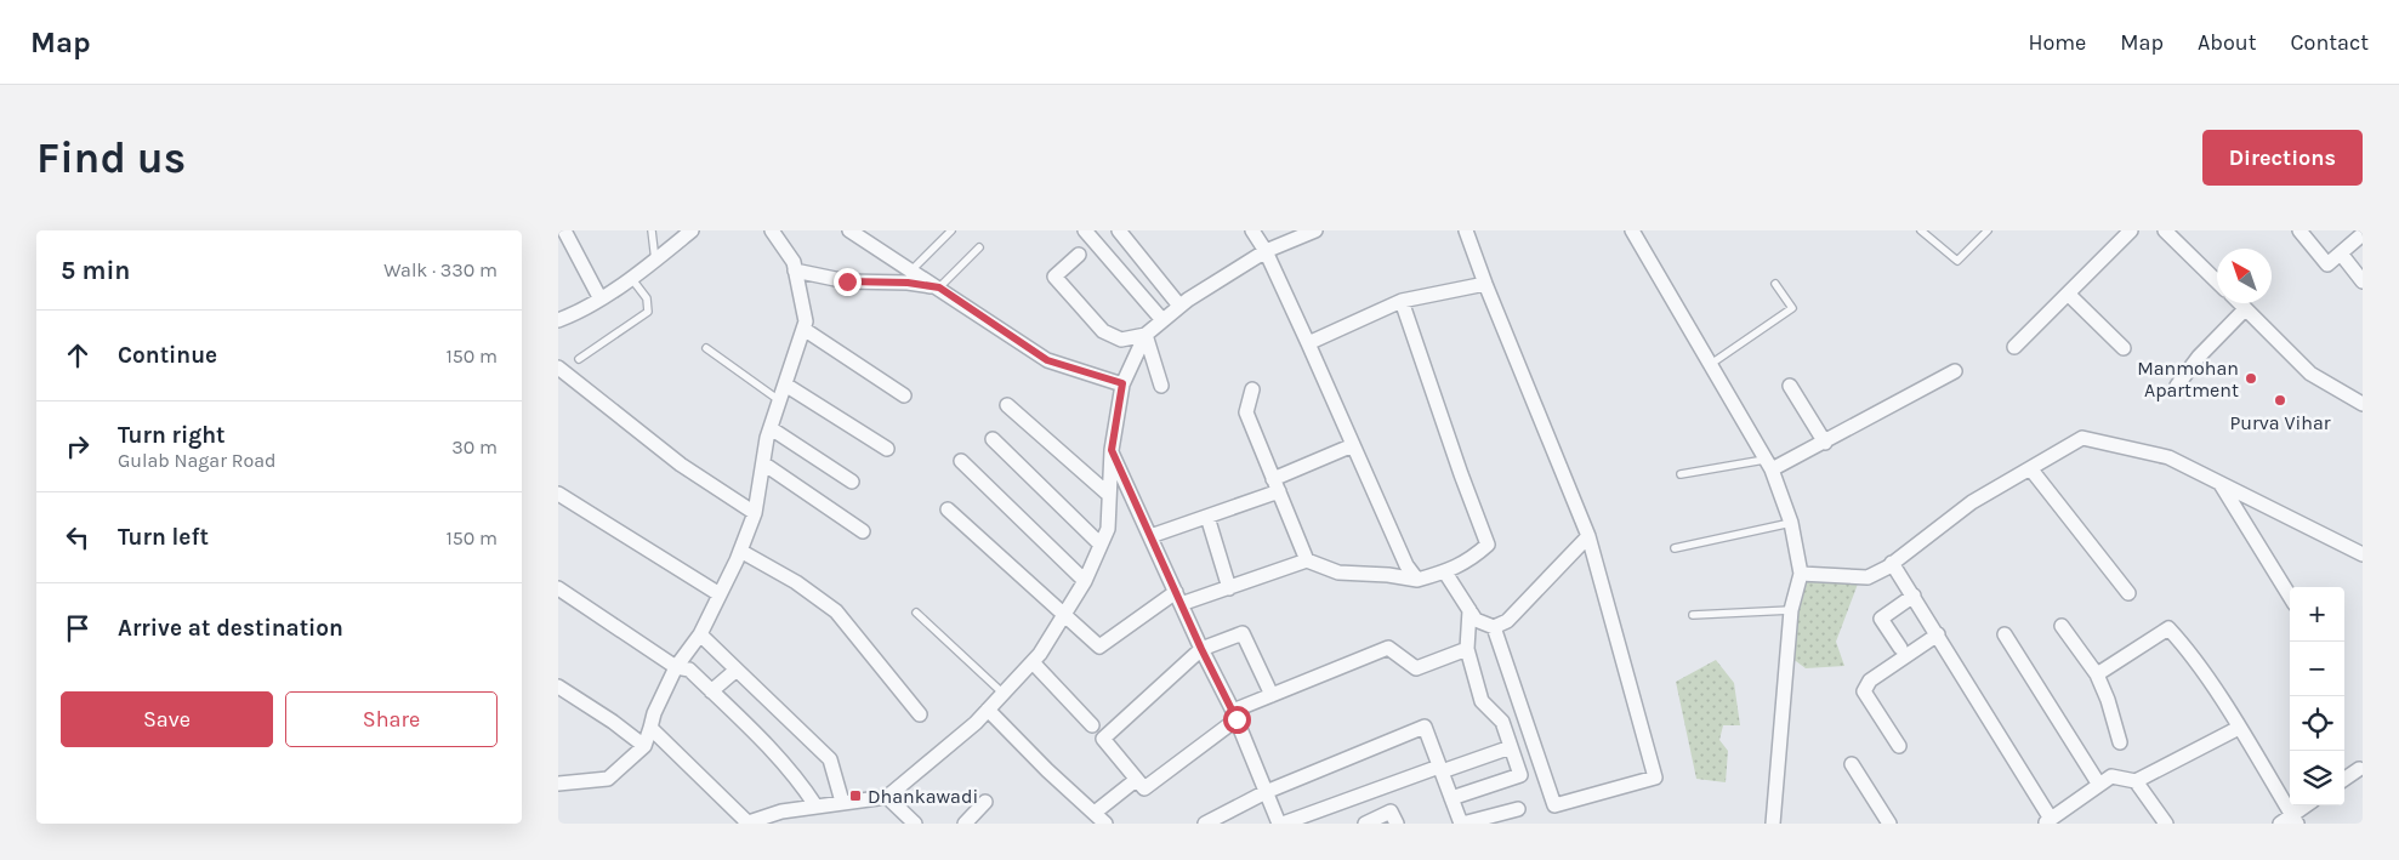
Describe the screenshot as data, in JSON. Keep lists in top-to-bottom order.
{
  "places": {
    "other": ["Manmohan Apartment", "Purva Vihar"],
    "transit": ["Dhankawadi"]
  },
  "north": "top left",
  "page": {
    "header": "Map",
    "nav": [
      "Home",
      "Map",
      "About",
      "Contact"
    ],
    "buttons": [
      "Directions",
      ["Save", "Share"]
    ],
    "title": "Find us",
    "heading": ["5 min", "Walk · 330 m"],
    "list": [
      ["Continue", "150 m"],
      ["Turn right", "Gulab Nagar Road", "30 m"],
      ["Turn left", "150 m"],
      "Arrive at destination"
    ],
    "map_buttons": ["+", "−"]
  }
}
